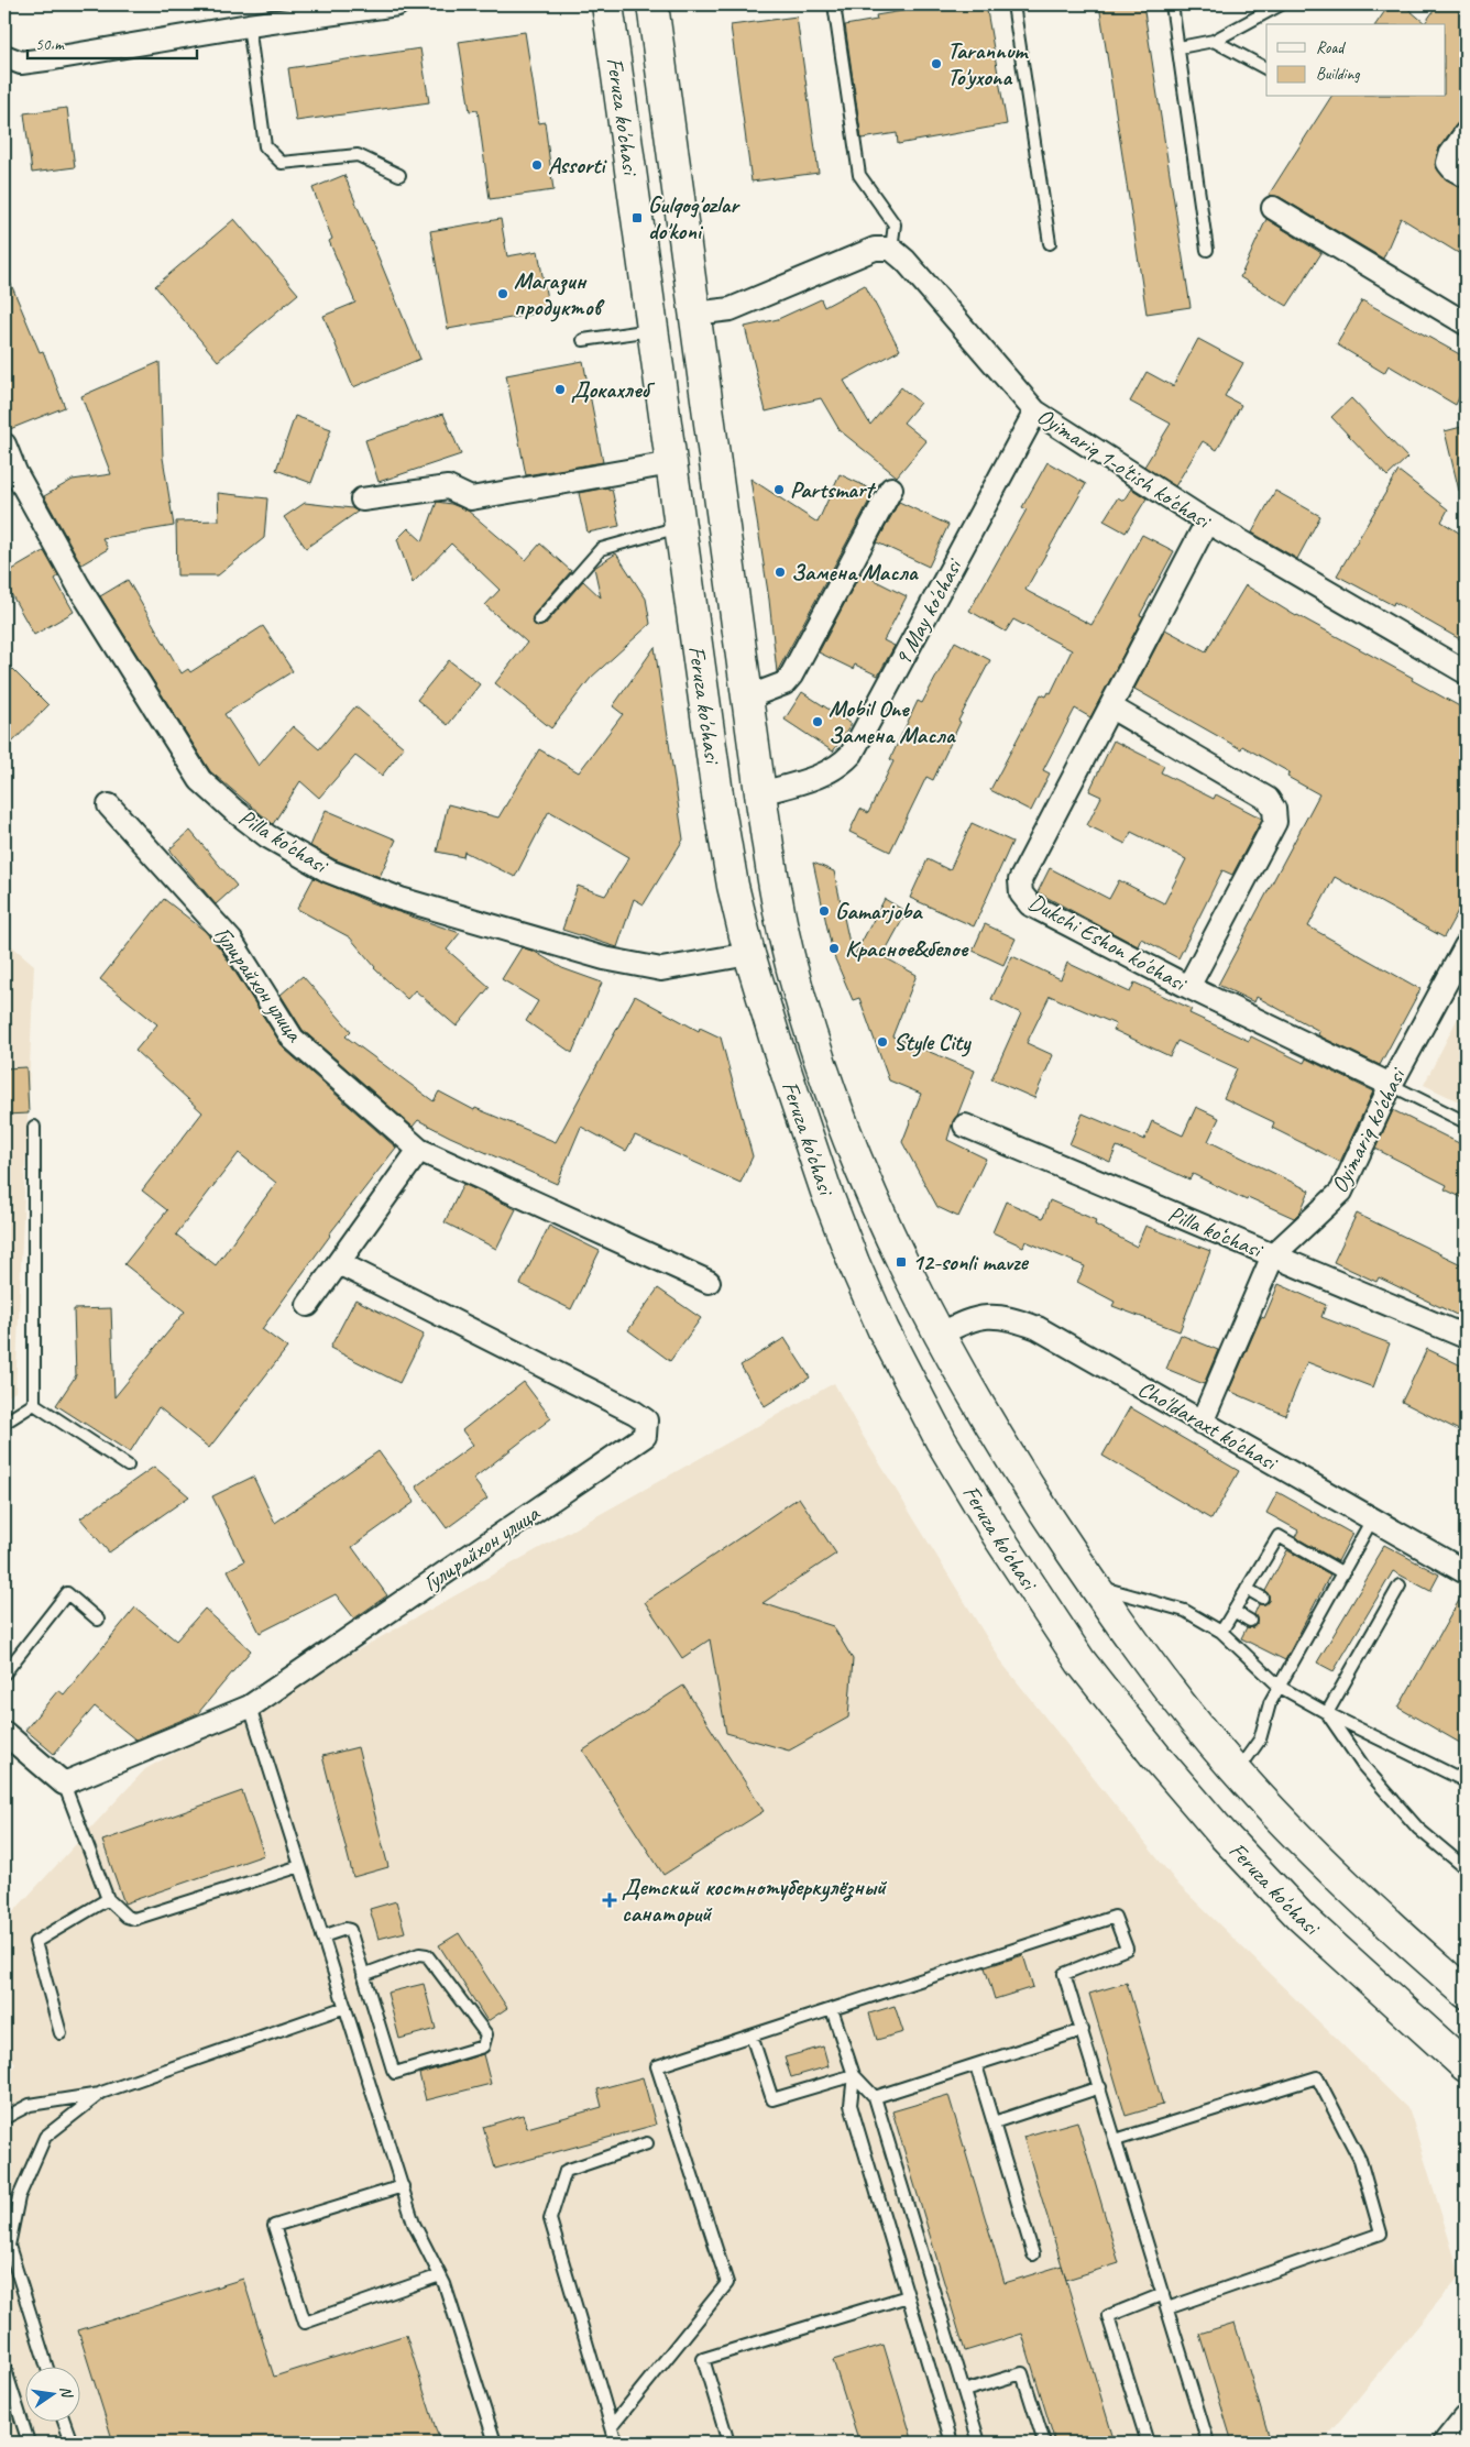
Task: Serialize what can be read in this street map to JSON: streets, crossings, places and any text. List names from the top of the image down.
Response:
{
  "streets": {
    "main road": ["Feruza ko'chasi"],
    "street": [
      "Oyimariq 1-o'tish ko'chasi",
      "9 May ko'chasi",
      "Pilla ko'chasi",
      "Dukchi Eshon ko'chasi",
      "Гулирайхон улица",
      "Oyimariq ko'chasi",
      "Pilla ko‘chasi",
      "Cho'ldaraxt ko'chasi"
    ]
  },
  "crossings": [
    ["Feruza ko'chasi", "9 May ko'chasi"],
    ["Feruza ko'chasi", "Pilla ko'chasi"],
    ["Feruza ko'chasi", "Cho'ldaraxt ko'chasi"],
    ["Oyimariq 1-o'tish ko'chasi", "9 May ko'chasi"],
    ["Oyimariq 1-o'tish ko'chasi", "Dukchi Eshon ko'chasi"],
    ["Dukchi Eshon ko'chasi", "Oyimariq ko'chasi"],
    ["Oyimariq ko'chasi", "Pilla ko‘chasi"],
    ["Oyimariq ko'chasi", "Cho'ldaraxt ko'chasi"]
  ],
  "places": {
    "other": [
      "Tarannum To'yxona",
      "Assorti",
      "Магазин продуктов",
      "Докахлеб",
      "Partsmart",
      "Замена Масла",
      "Mobil One Замена Масла",
      "Gamarjoba",
      "Красное&белое",
      "Style City"
    ],
    "transit": ["Gulqog'ozlar do'koni", "12-sonli mavze"],
    "health": ["Детский костнотуберкулёзный санаторий"]
  },
  "legend": ["Road", "Building"],
  "scale_bar": "50 m",
  "north": "right"
}
